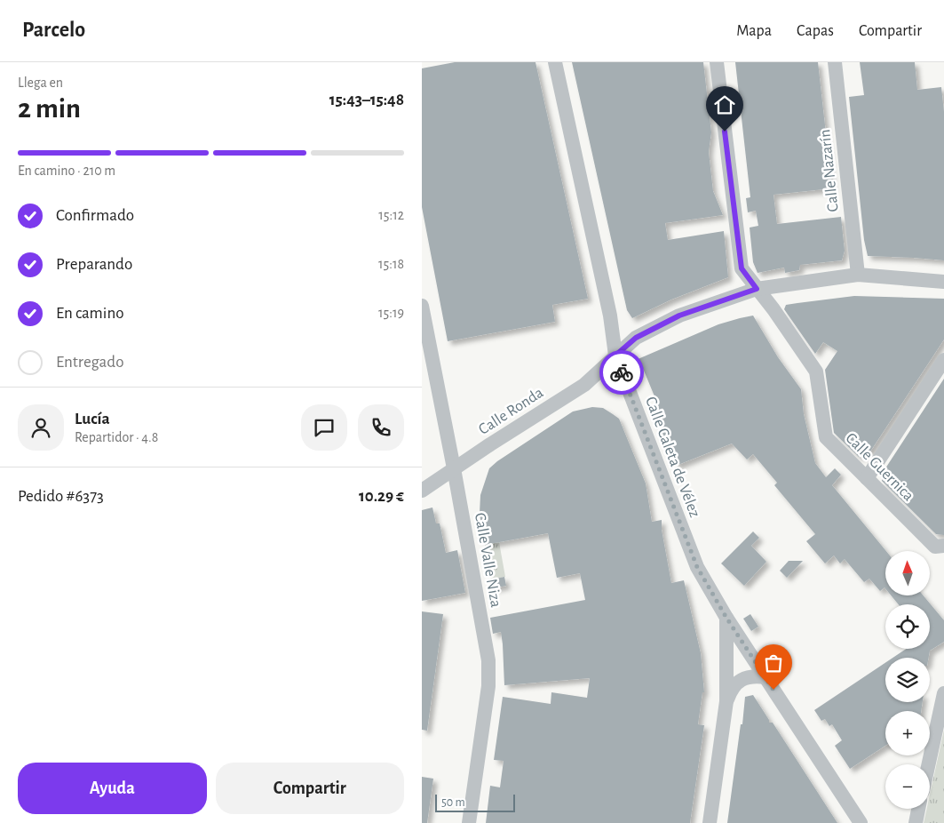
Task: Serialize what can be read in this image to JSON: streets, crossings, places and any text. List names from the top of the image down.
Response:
{
  "streets": {
    "street": [
      "Calle Nazarín",
      "Calle Ronda",
      "Calle Caleta de Vélez",
      "Calle Guernica",
      "Calle Valle Niza"
    ]
  },
  "crossings": [
    ["Calle Nazarín", "Calle Ronda"],
    ["Calle Ronda", "Calle Caleta de Vélez"],
    ["Calle Ronda", "Calle Guernica"],
    ["Calle Ronda", "Calle Valle Niza"]
  ],
  "scale_bar": "50 m",
  "north": "top",
  "page": {
    "header": "Parcelo",
    "nav": ["Mapa", "Capas", "Compartir"],
    "heading": ["2 min", "Llega en", "15:43–15:48"],
    "panel": [
      "Lucía",
      "Repartidor · 4.8",
      "Pedido #6373",
      "10.29 €"
    ],
    "bar": "En camino · 210 m",
    "list": [
      ["Confirmado", "15:12"],
      ["Preparando", "15:18"],
      ["En camino", "15:19"],
      "Entregado"
    ],
    "map_buttons": ["+", "−"],
    "buttons": ["Ayuda", "Compartir"],
    "scale": "50 m"
  }
}
